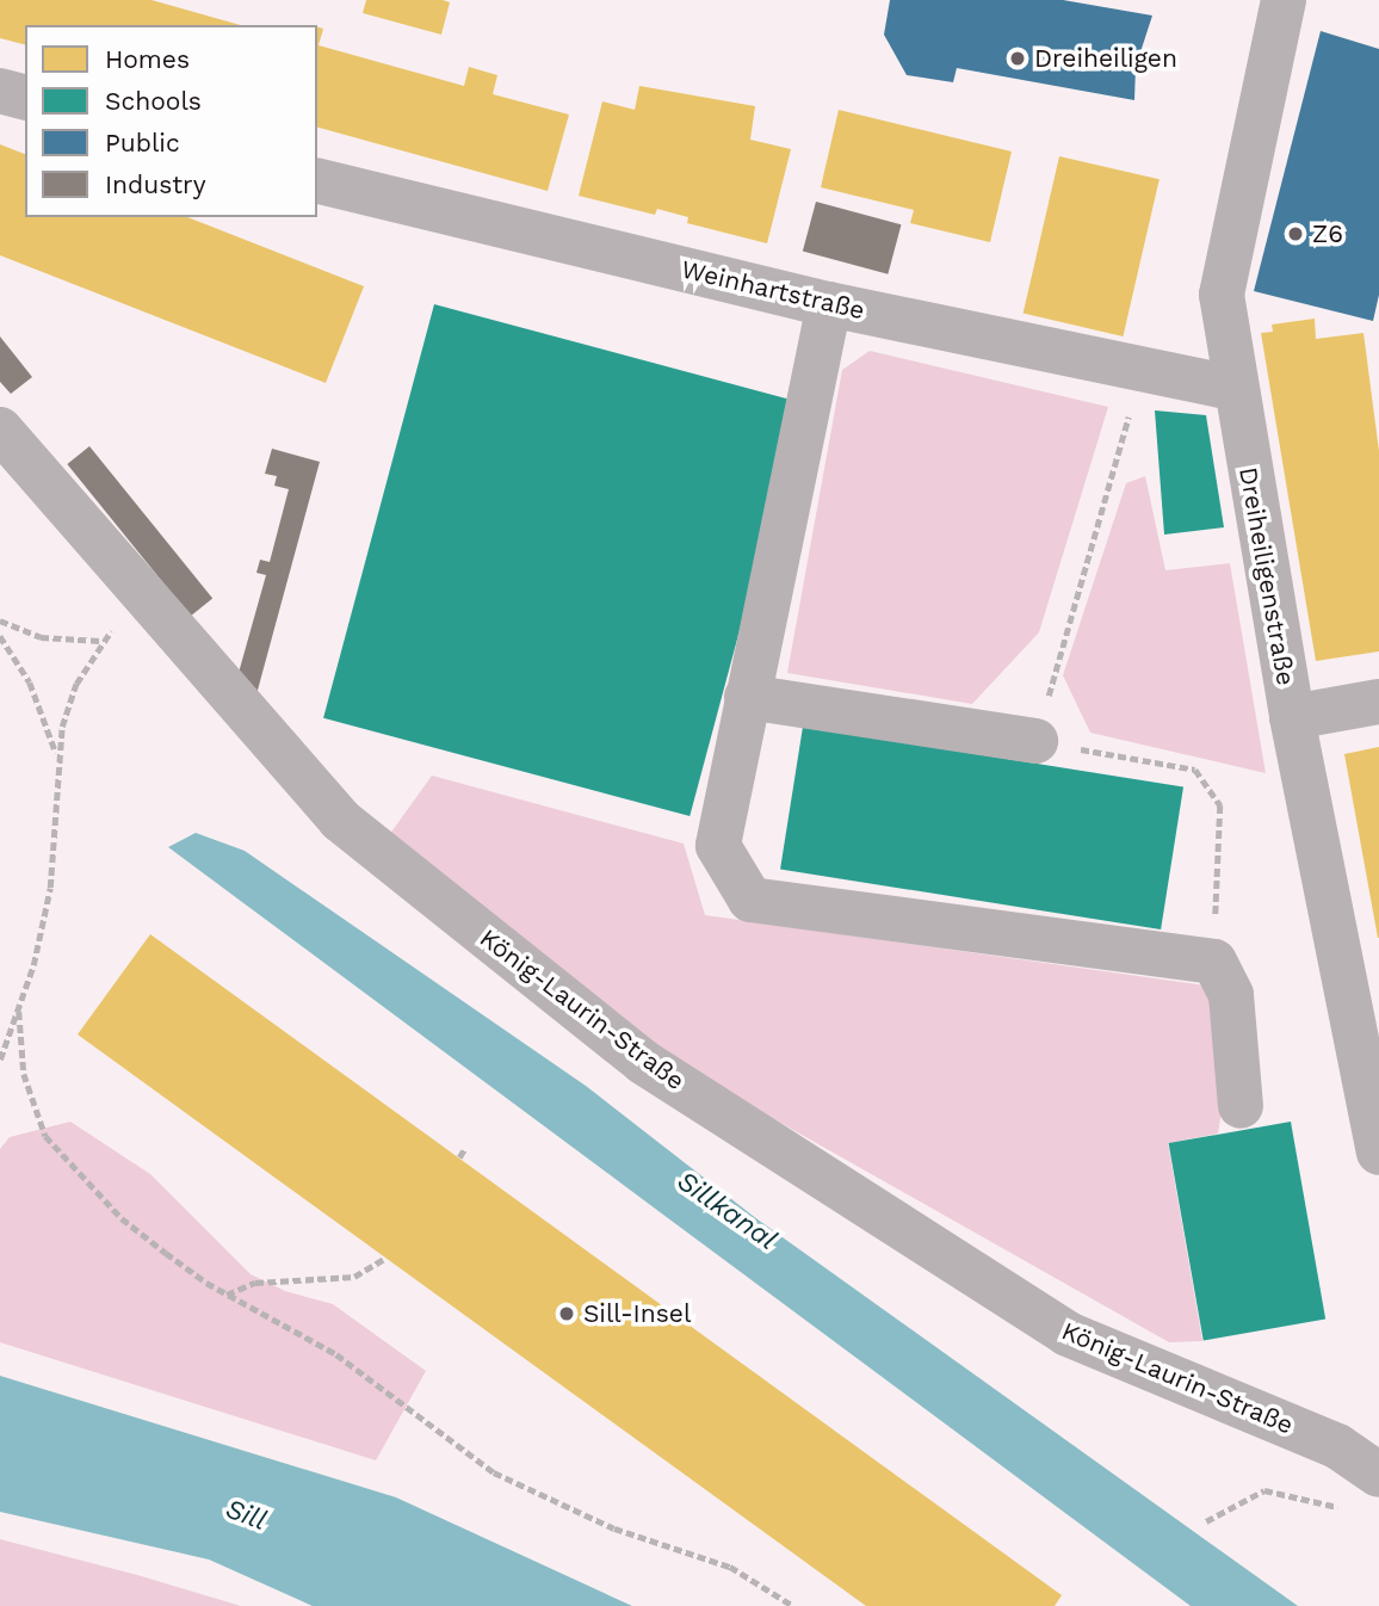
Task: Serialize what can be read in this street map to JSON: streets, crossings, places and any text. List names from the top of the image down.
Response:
{
  "streets": {
    "street": ["Weinhartstraße", "Dreiheiligenstraße", "König-Laurin-Straße"]
  },
  "crossings": [
    ["Weinhartstraße", "Dreiheiligenstraße"]
  ],
  "water": ["Sillkanal", "Sill"],
  "places": ["Dreiheiligen", "Z6", "Sill-Insel"],
  "legend": [
    "Homes",
    "Schools",
    "Public",
    "Industry"
  ]
}
